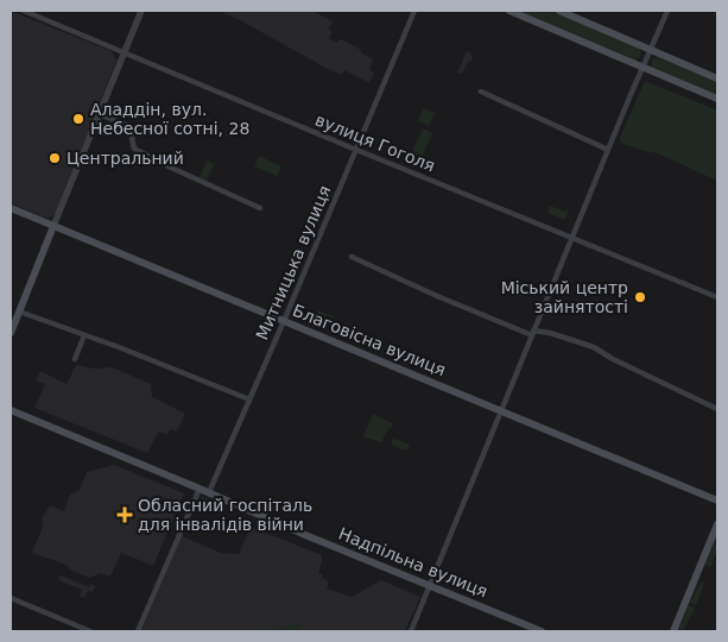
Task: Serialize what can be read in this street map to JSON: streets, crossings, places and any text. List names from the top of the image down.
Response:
{
  "streets": {
    "main road": ["Благовісна вулиця", "Надпільна вулиця"],
    "street": ["вулиця Гоголя", "Митницька вулиця"]
  },
  "crossings": [
    ["вулиця Гоголя", "Митницька вулиця"],
    ["Митницька вулиця", "Благовісна вулиця"],
    ["Митницька вулиця", "Надпільна вулиця"]
  ],
  "places": {
    "other": ["Аладдін, вул. Небесної сотні, 28", "Центральний", "Міський центр зайнятості"],
    "health": ["Обласний госпіталь для інвалідів війни"]
  }
}
